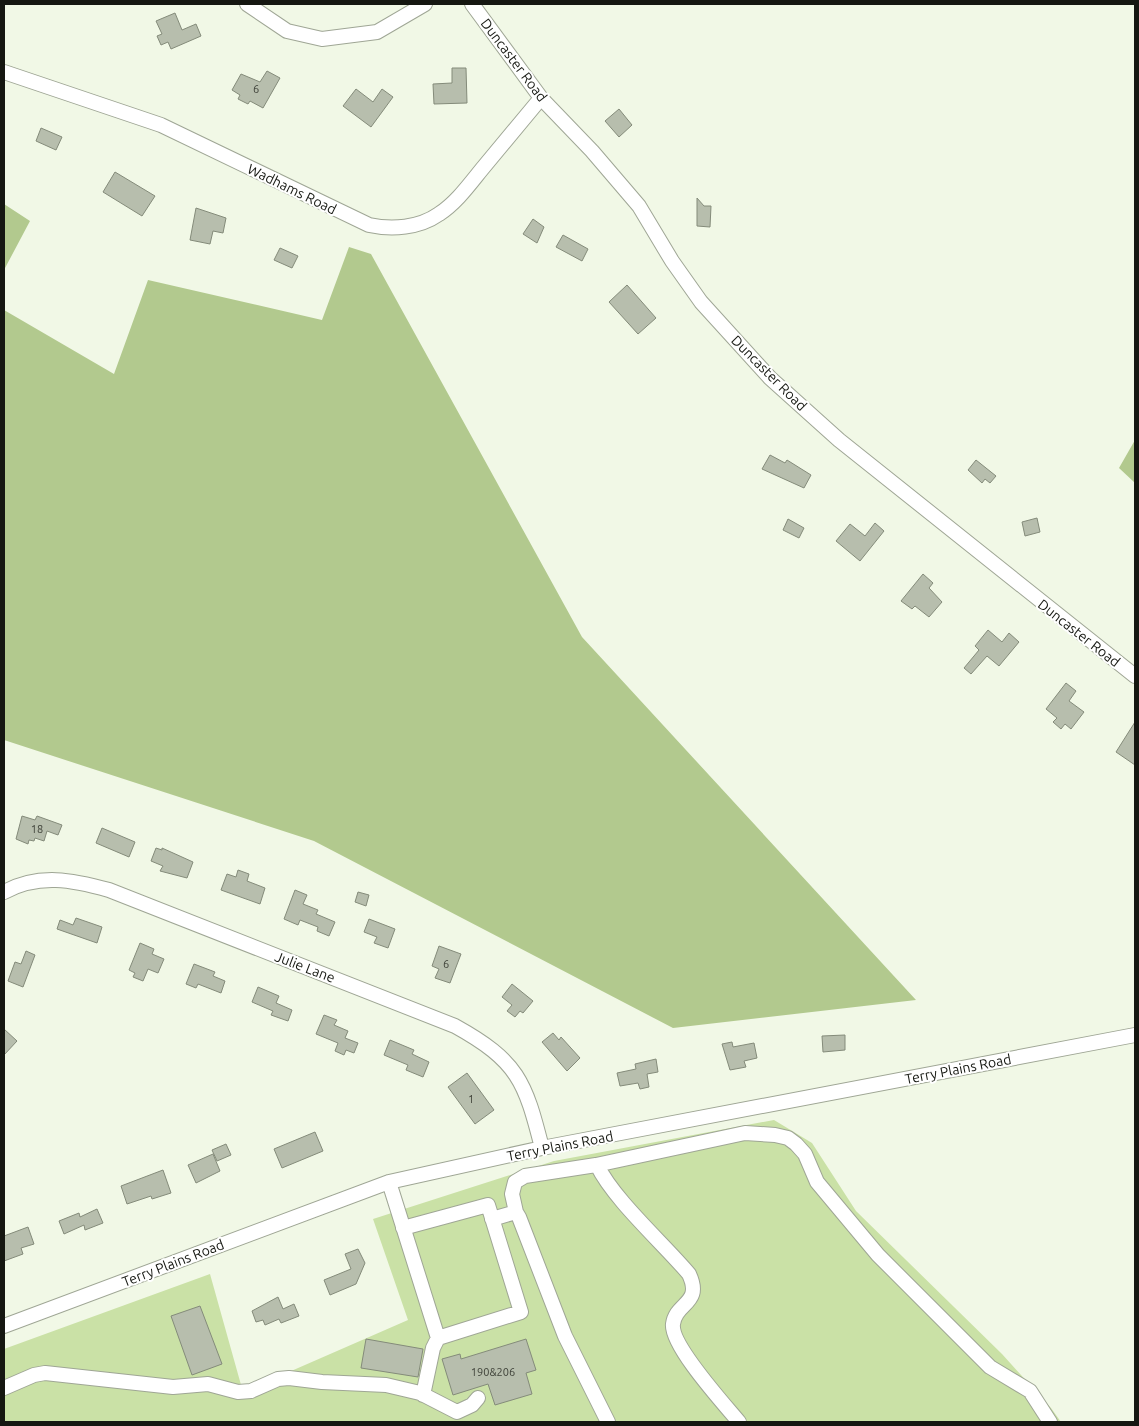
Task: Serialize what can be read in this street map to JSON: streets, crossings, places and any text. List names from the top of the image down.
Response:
{
  "streets": {
    "street": [
      "Duncaster Road",
      "Wadhams Road",
      "Julie Lane",
      "Terry Plains Road"
    ]
  },
  "crossings": [
    ["Duncaster Road", "Wadhams Road"],
    ["Julie Lane", "Terry Plains Road"]
  ],
  "house_numbers": [
    "6",
    "18",
    "6",
    "1",
    "190&206"
  ]
}
